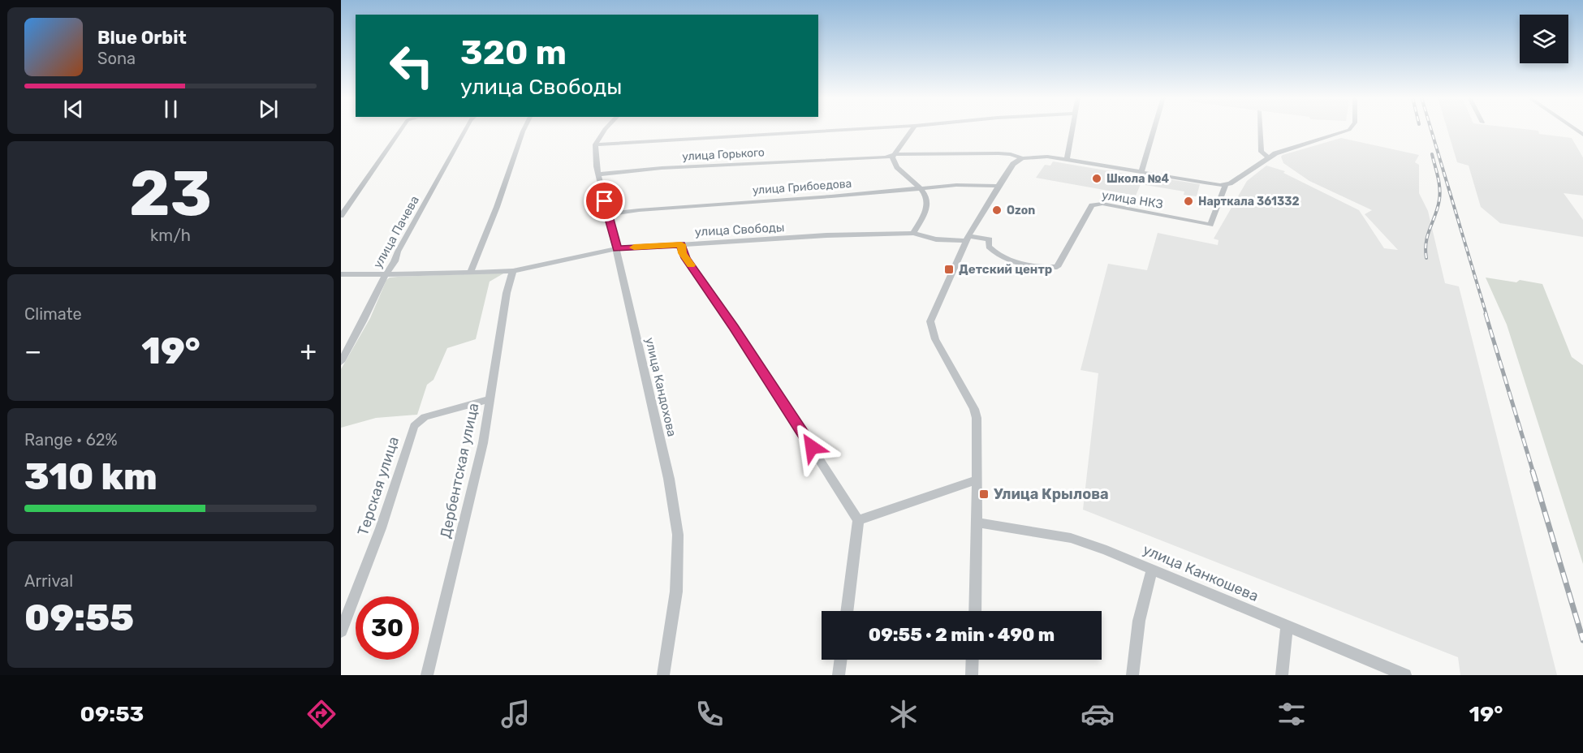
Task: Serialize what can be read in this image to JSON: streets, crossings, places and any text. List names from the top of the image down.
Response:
{
  "streets": {
    "street": [
      "улица Горького",
      "улица Грибоедова",
      "улица НКЗ",
      "улица Свободы",
      "улица Пачева",
      "улица Кандохова",
      "Дербентская улица",
      "Терская улица",
      "улица Канкошева"
    ]
  },
  "crossings": [
    ["улица Горького", "улица НКЗ"],
    ["улица Горького", "улица Кандохова"],
    ["улица Грибоедова", "улица Кандохова"],
    ["улица НКЗ", "улица Свободы"],
    ["улица Свободы", "улица Пачева"],
    ["улица Свободы", "улица Кандохова"],
    ["улица Свободы", "Дербентская улица"],
    ["Дербентская улица", "Терская улица"]
  ],
  "places": {
    "other": ["Школа №4", "Нарткала 361332", "Ozon"],
    "transit": ["Детский центр", "Улица Крылова"]
  },
  "page": {
    "turn": ["320 m", "улица Свободы"],
    "song": ["Blue Orbit", "Sona"],
    "tile": [
      ["23", "km/h"],
      "Climate",
      ["Range · 62%", "310 km"],
      ["Arrival", "09:55"]
    ],
    "heat": ["−", "19°", "+"],
    "limit": "30",
    "trip": "09:55 · 2 min · 490 m",
    "tabs": ["09:53", "19°"]
  }
}
